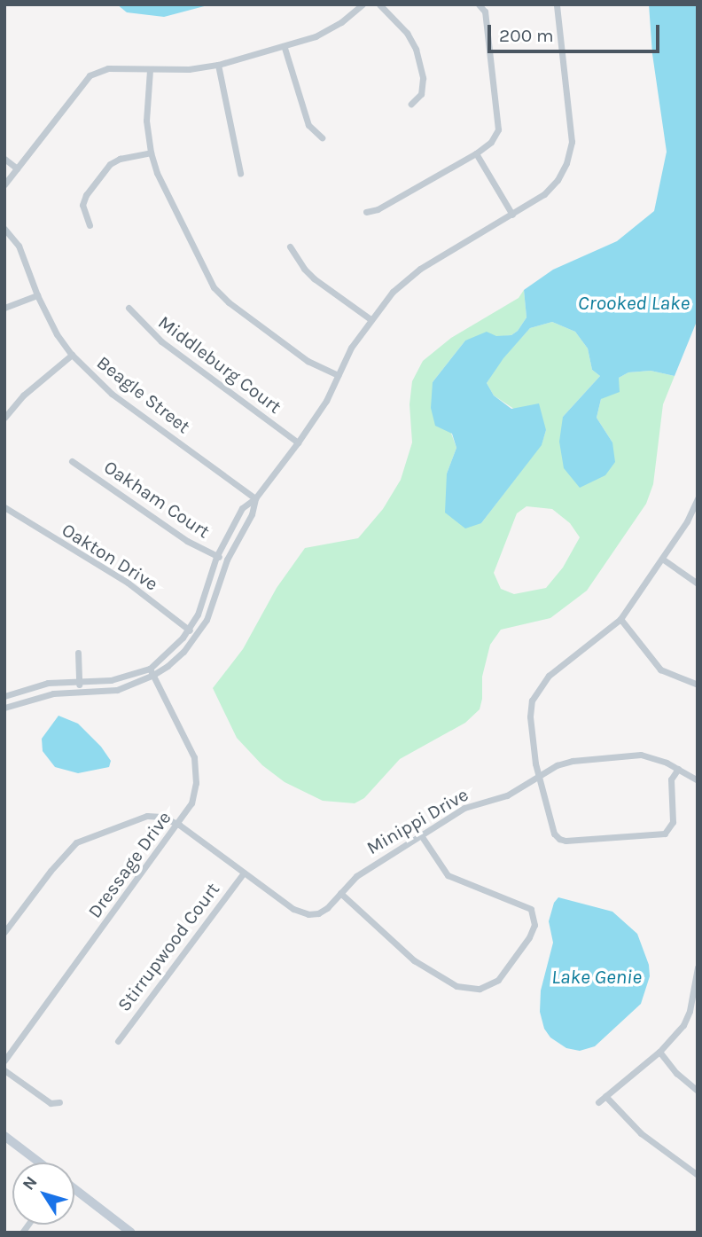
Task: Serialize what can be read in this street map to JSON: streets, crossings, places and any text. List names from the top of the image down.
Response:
{
  "streets": {
    "street": [
      "Middleburg Court",
      "Beagle Street",
      "Oakham Court",
      "Oakton Drive",
      "Minippi Drive",
      "Dressage Drive",
      "Stirrupwood Court"
    ]
  },
  "crossings": [
    ["Minippi Drive", "Dressage Drive"],
    ["Minippi Drive", "Stirrupwood Court"]
  ],
  "water": ["Crooked Lake", "Lake Genie"],
  "scale_bar": "200 m",
  "north": "top left"
}
